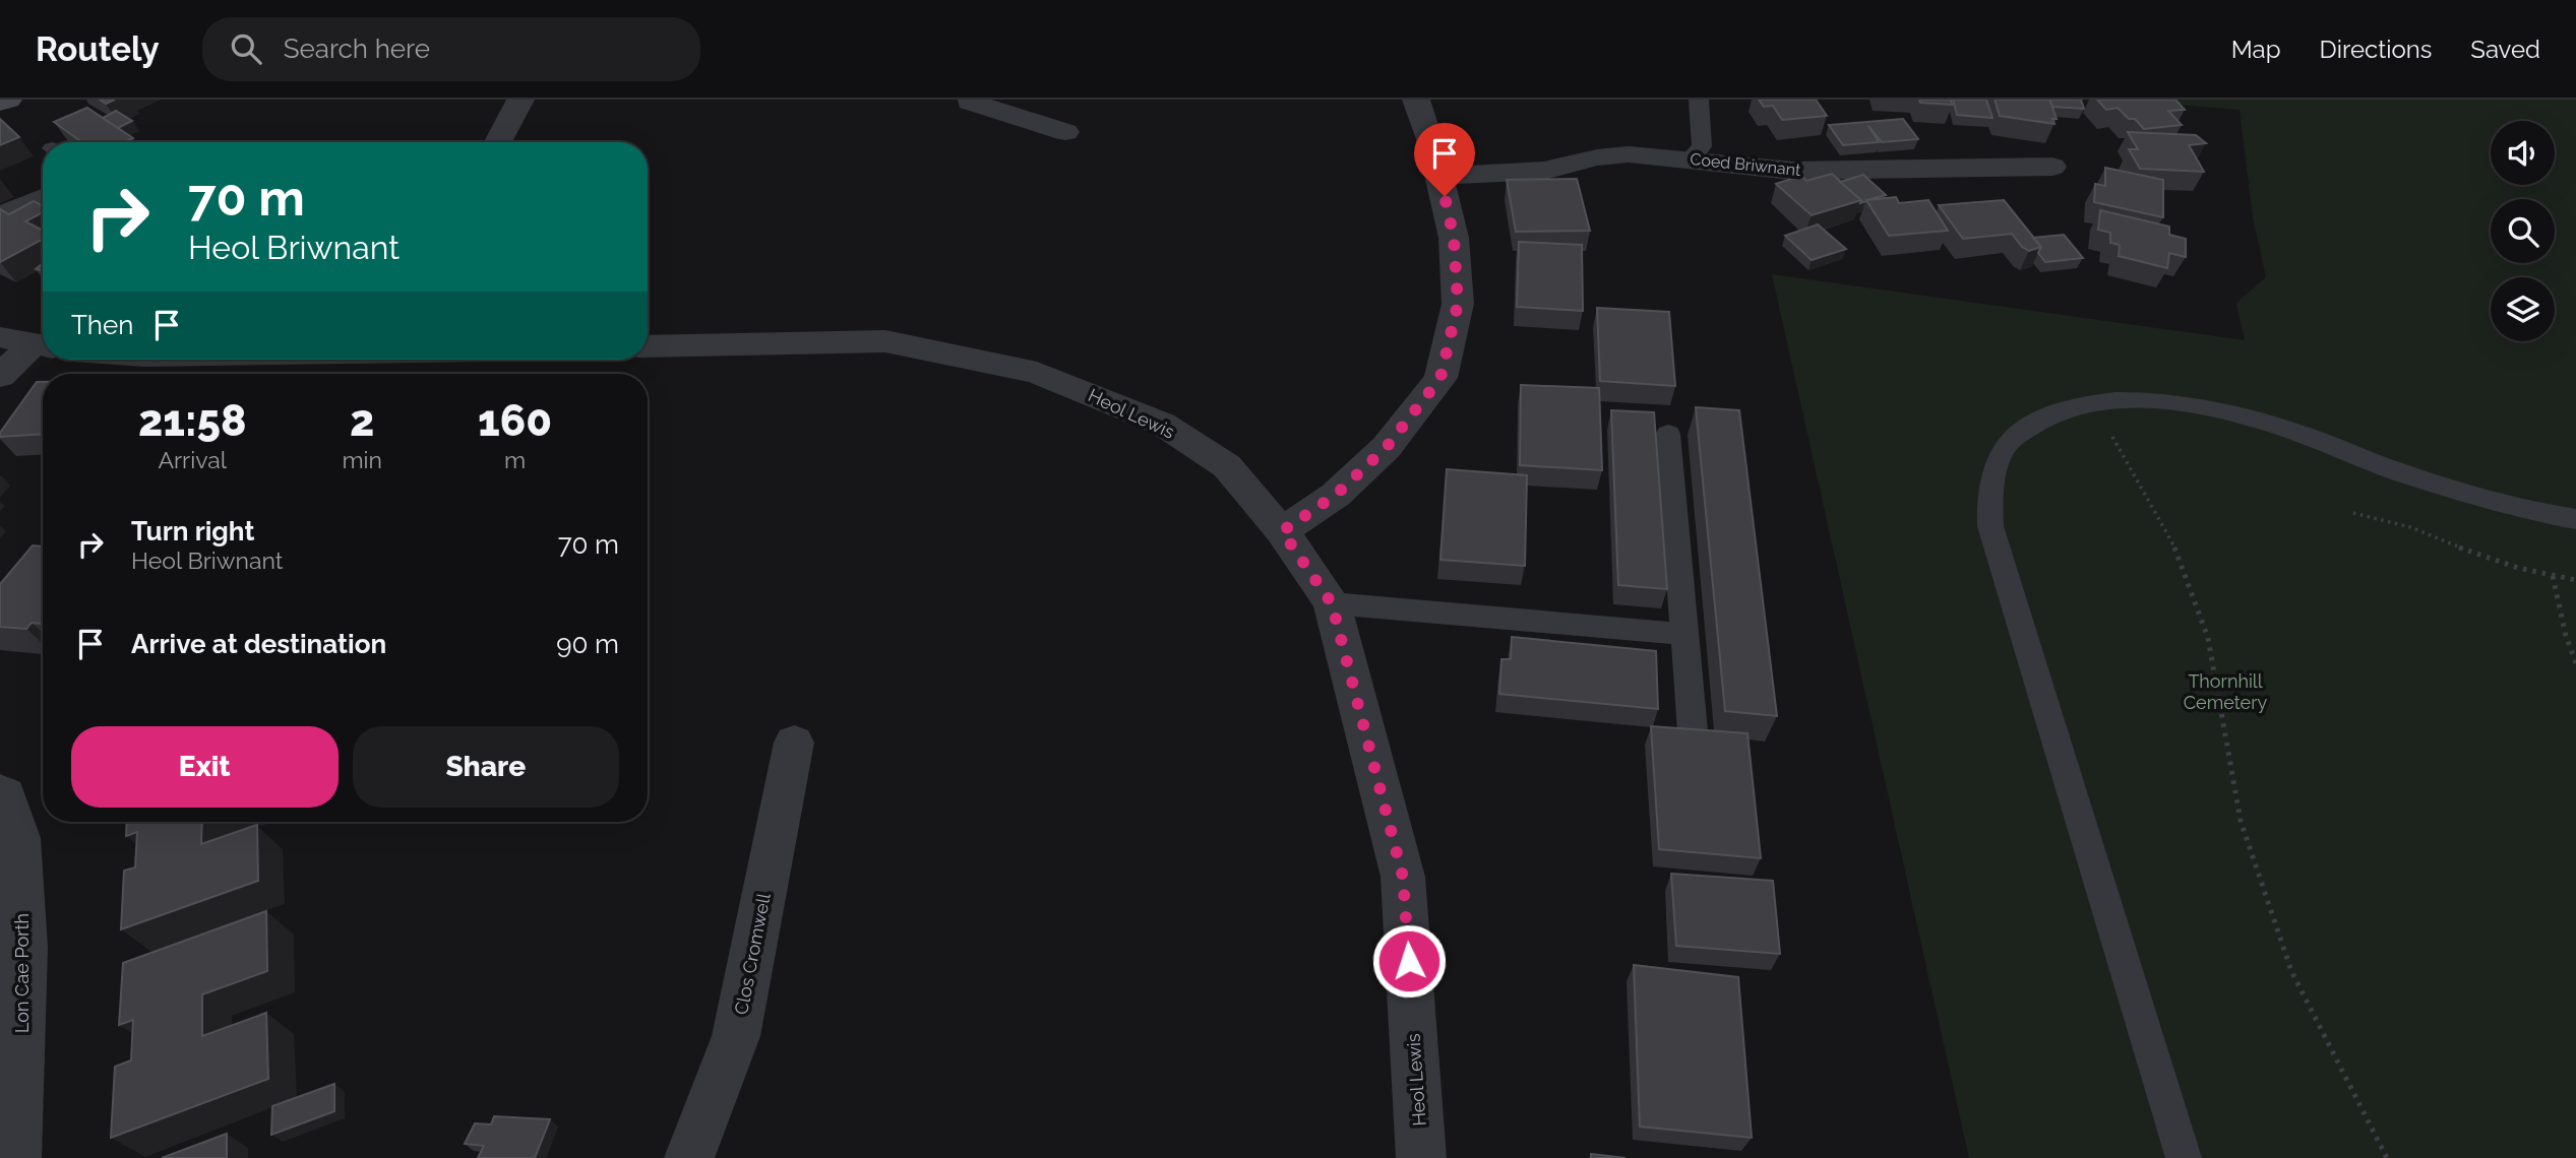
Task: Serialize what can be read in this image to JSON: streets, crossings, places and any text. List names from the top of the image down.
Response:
{
  "streets": {
    "street": [
      "Coed Briwnant",
      "Heol Lewis",
      "Clos Cromwell",
      "Lon Cae Porth"
    ]
  },
  "parks": ["Thornhill Cemetery"],
  "page": {
    "header": "Routely",
    "search": "Search here",
    "nav": ["Map", "Directions", "Saved"],
    "turn": ["70 m", "Heol Briwnant"],
    "then": "Then",
    "eta": [
      "21:58",
      "Arrival",
      "2",
      "min",
      "160",
      "m"
    ],
    "list": [
      {
        "name": "Turn right",
        "note": "Heol Briwnant",
        "value": "70 m"
      },
      {
        "name": "Arrive at destination",
        "value": "90 m"
      }
    ],
    "buttons": ["Exit", "Share"]
  }
}
